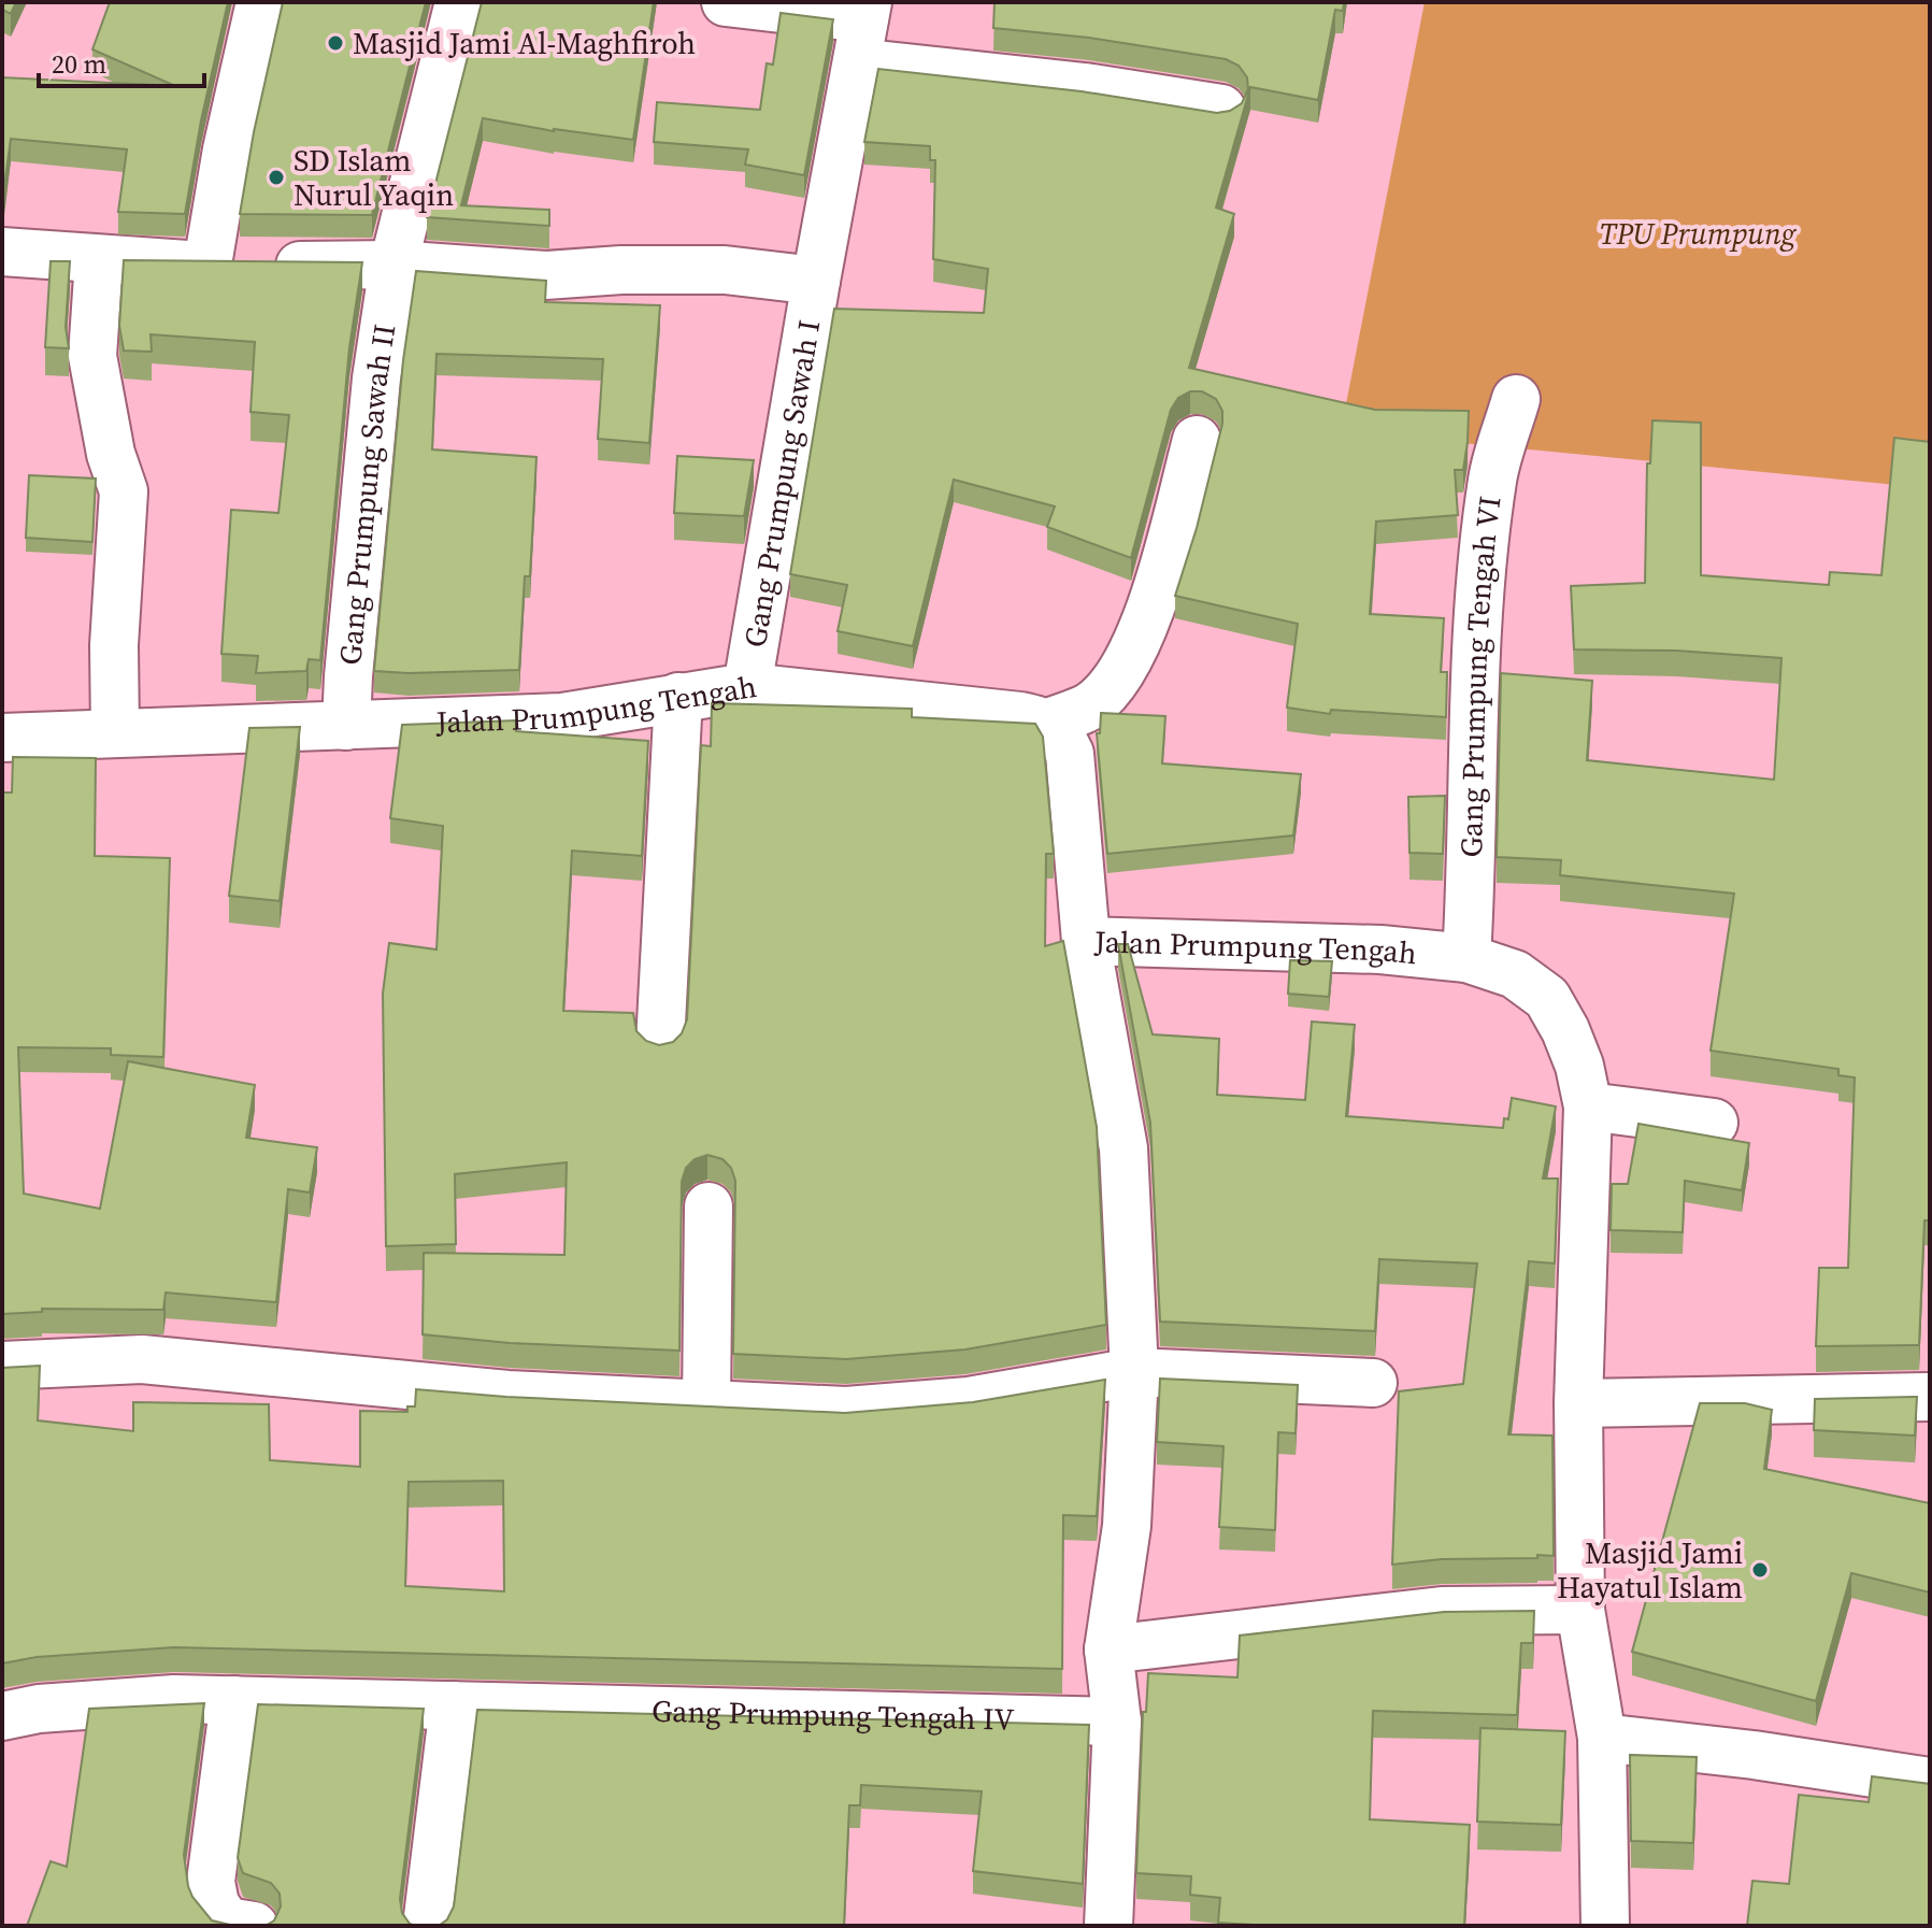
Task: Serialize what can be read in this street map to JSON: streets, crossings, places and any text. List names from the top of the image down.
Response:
{
  "streets": {
    "street": [
      "Gang Prumpung Sawah I",
      "Gang Prumpung Sawah II",
      "Gang Prumpung Tengah VI",
      "Jalan Prumpung Tengah",
      "Gang Prumpung Tengah IV"
    ]
  },
  "crossings": [
    ["Gang Prumpung Sawah I", "Jalan Prumpung Tengah"],
    ["Gang Prumpung Sawah II", "Jalan Prumpung Tengah"],
    ["Gang Prumpung Tengah VI", "Jalan Prumpung Tengah"]
  ],
  "parks": ["TPU Prumpung"],
  "places": ["Masjid Jami Al-Maghfiroh", "SD Islam Nurul Yaqin", "Masjid Jami Hayatul Islam"],
  "scale_bar": "20 m"
}
